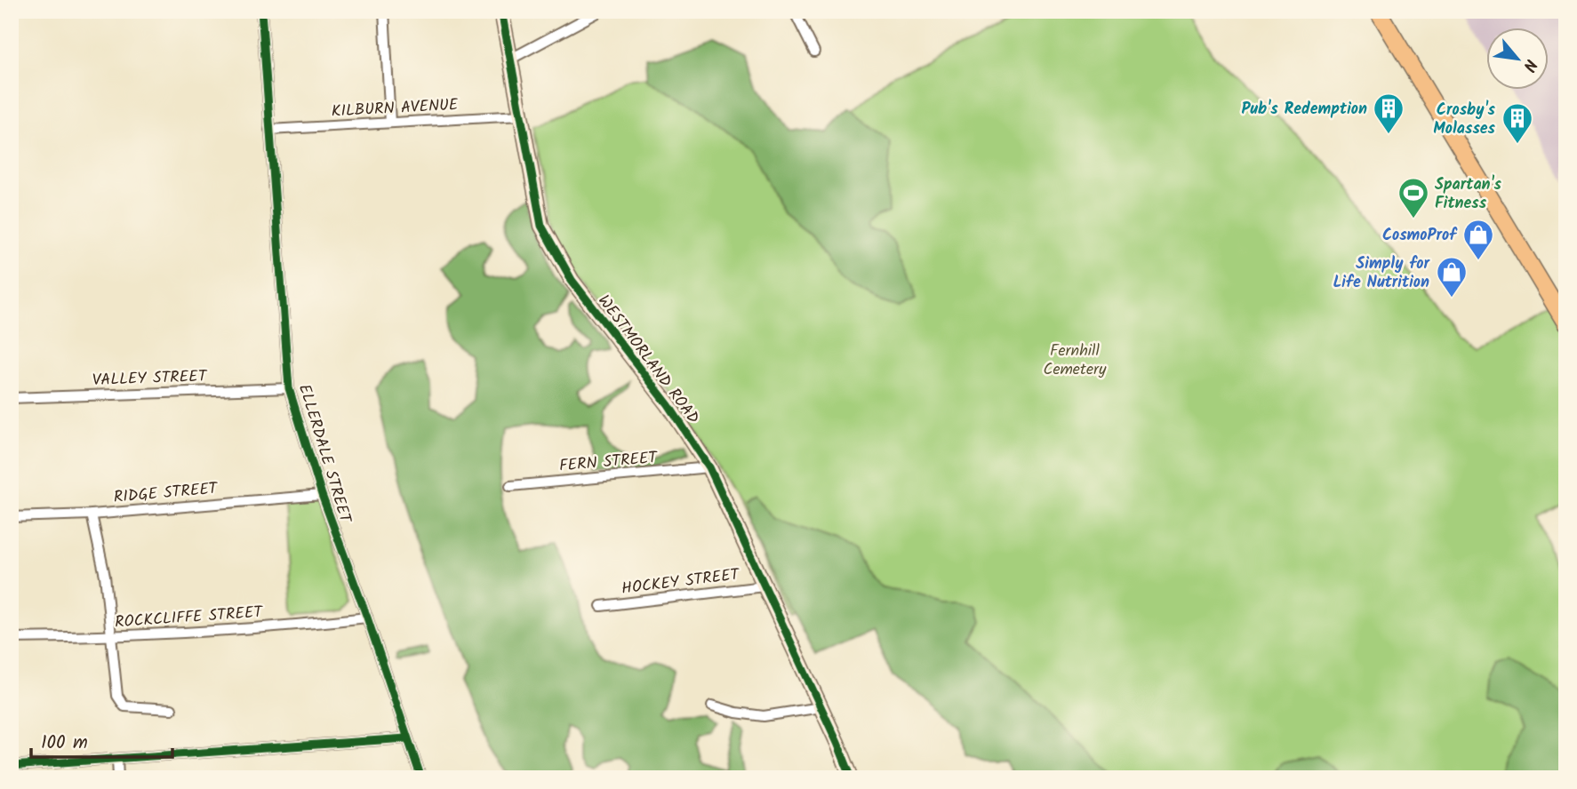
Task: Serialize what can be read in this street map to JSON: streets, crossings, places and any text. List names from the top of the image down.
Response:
{
  "streets": {
    "street": [
      "KILBURN AVENUE",
      "WESTMORLAND ROAD",
      "VALLEY STREET",
      "ELLERDALE STREET",
      "FERN STREET",
      "RIDGE STREET",
      "HOCKEY STREET",
      "ROCKCLIFFE STREET"
    ]
  },
  "crossings": [
    ["KILBURN AVENUE", "WESTMORLAND ROAD"],
    ["KILBURN AVENUE", "ELLERDALE STREET"],
    ["WESTMORLAND ROAD", "FERN STREET"],
    ["WESTMORLAND ROAD", "HOCKEY STREET"],
    ["VALLEY STREET", "ELLERDALE STREET"],
    ["ELLERDALE STREET", "RIDGE STREET"],
    ["ELLERDALE STREET", "ROCKCLIFFE STREET"]
  ],
  "parks": ["Fernhill Cemetery"],
  "places": {
    "building": ["Pub's Redemption", "Crosby's Molasses"],
    "sports": ["Spartan's Fitness"],
    "shop": ["CosmoProf", "Simply for Life Nutrition"]
  },
  "scale_bar": "100 m",
  "north": "bottom right"
}
